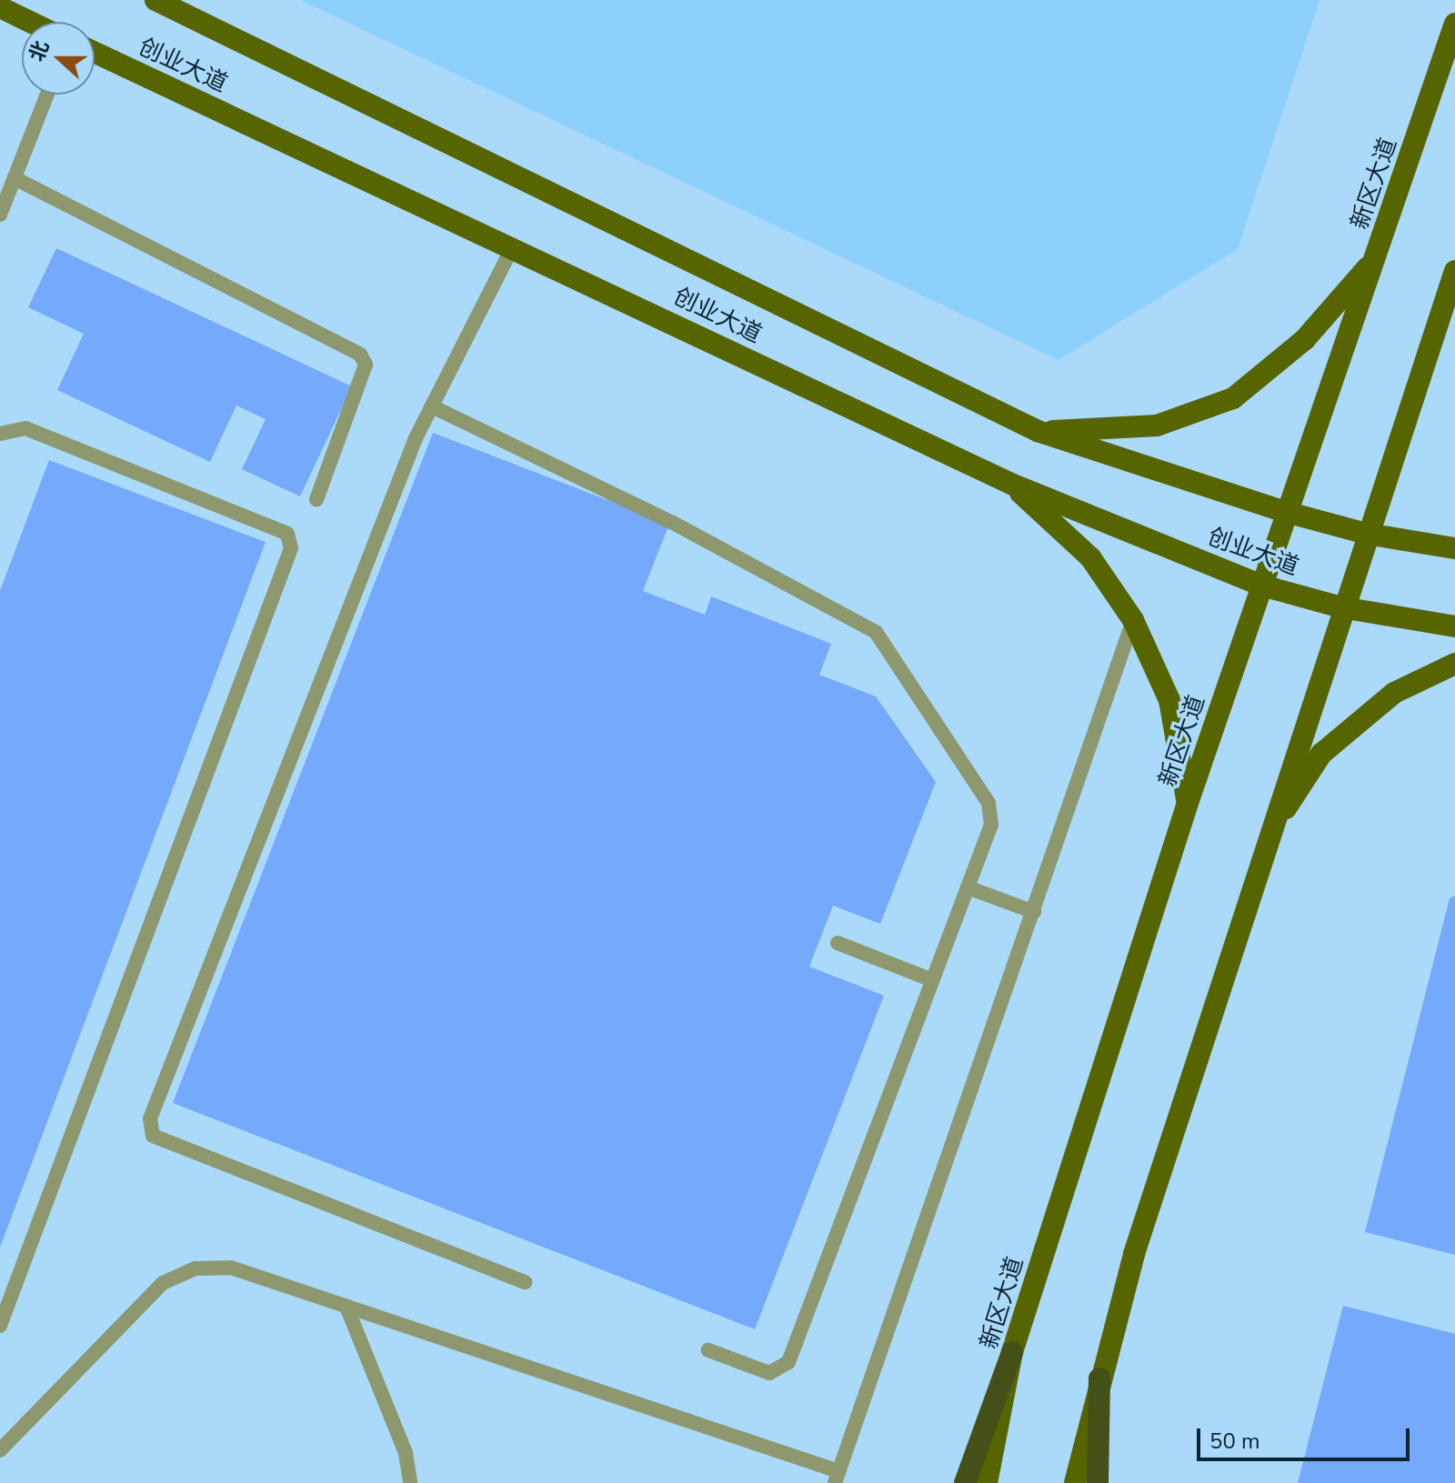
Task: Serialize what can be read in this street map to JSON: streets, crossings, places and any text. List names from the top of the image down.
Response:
{
  "streets": {
    "main road": ["创业大道", "新区大道"]
  },
  "crossings": [
    ["创业大道", "新区大道"]
  ],
  "scale_bar": "50 m",
  "north": "left"
}
